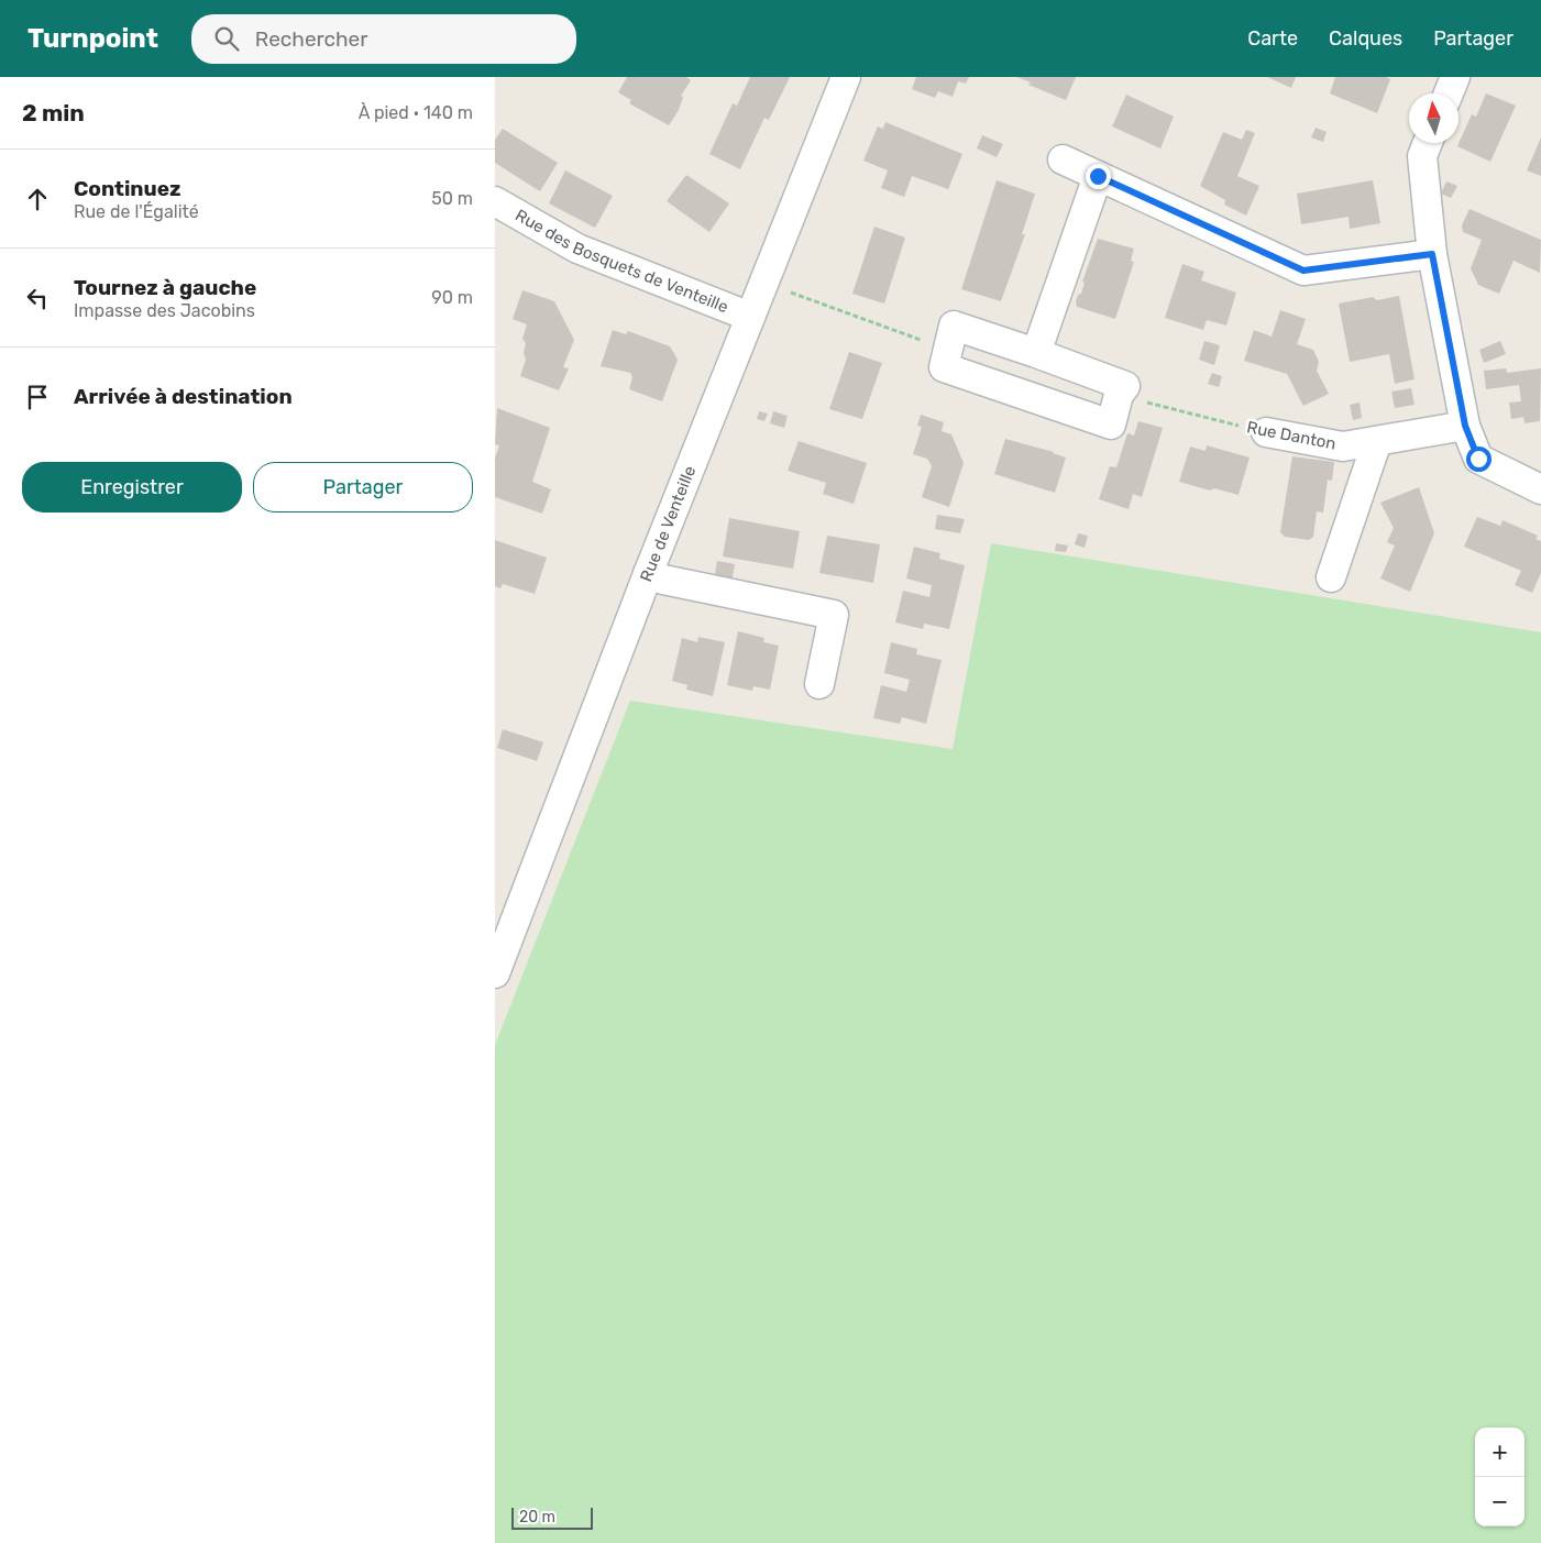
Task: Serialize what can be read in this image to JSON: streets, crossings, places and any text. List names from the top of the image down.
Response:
{
  "streets": {
    "street": ["Rue des Bosquets de Venteille", "Rue Danton", "Rue de Venteille"]
  },
  "crossings": [
    ["Rue des Bosquets de Venteille", "Rue de Venteille"]
  ],
  "scale_bar": "20 m",
  "north": "top",
  "page": {
    "header": "Turnpoint",
    "search": "Rechercher",
    "nav": ["Carte", "Calques", "Partager"],
    "heading": ["2 min", "À pied · 140 m"],
    "list": [
      ["Continuez", "Rue de l'Égalité", "50 m"],
      ["Tournez à gauche", "Impasse des Jacobins", "90 m"],
      "Arrivée à destination"
    ],
    "buttons": ["Enregistrer", "Partager"],
    "map_buttons": ["+", "−"],
    "scale": "20 m"
  }
}
